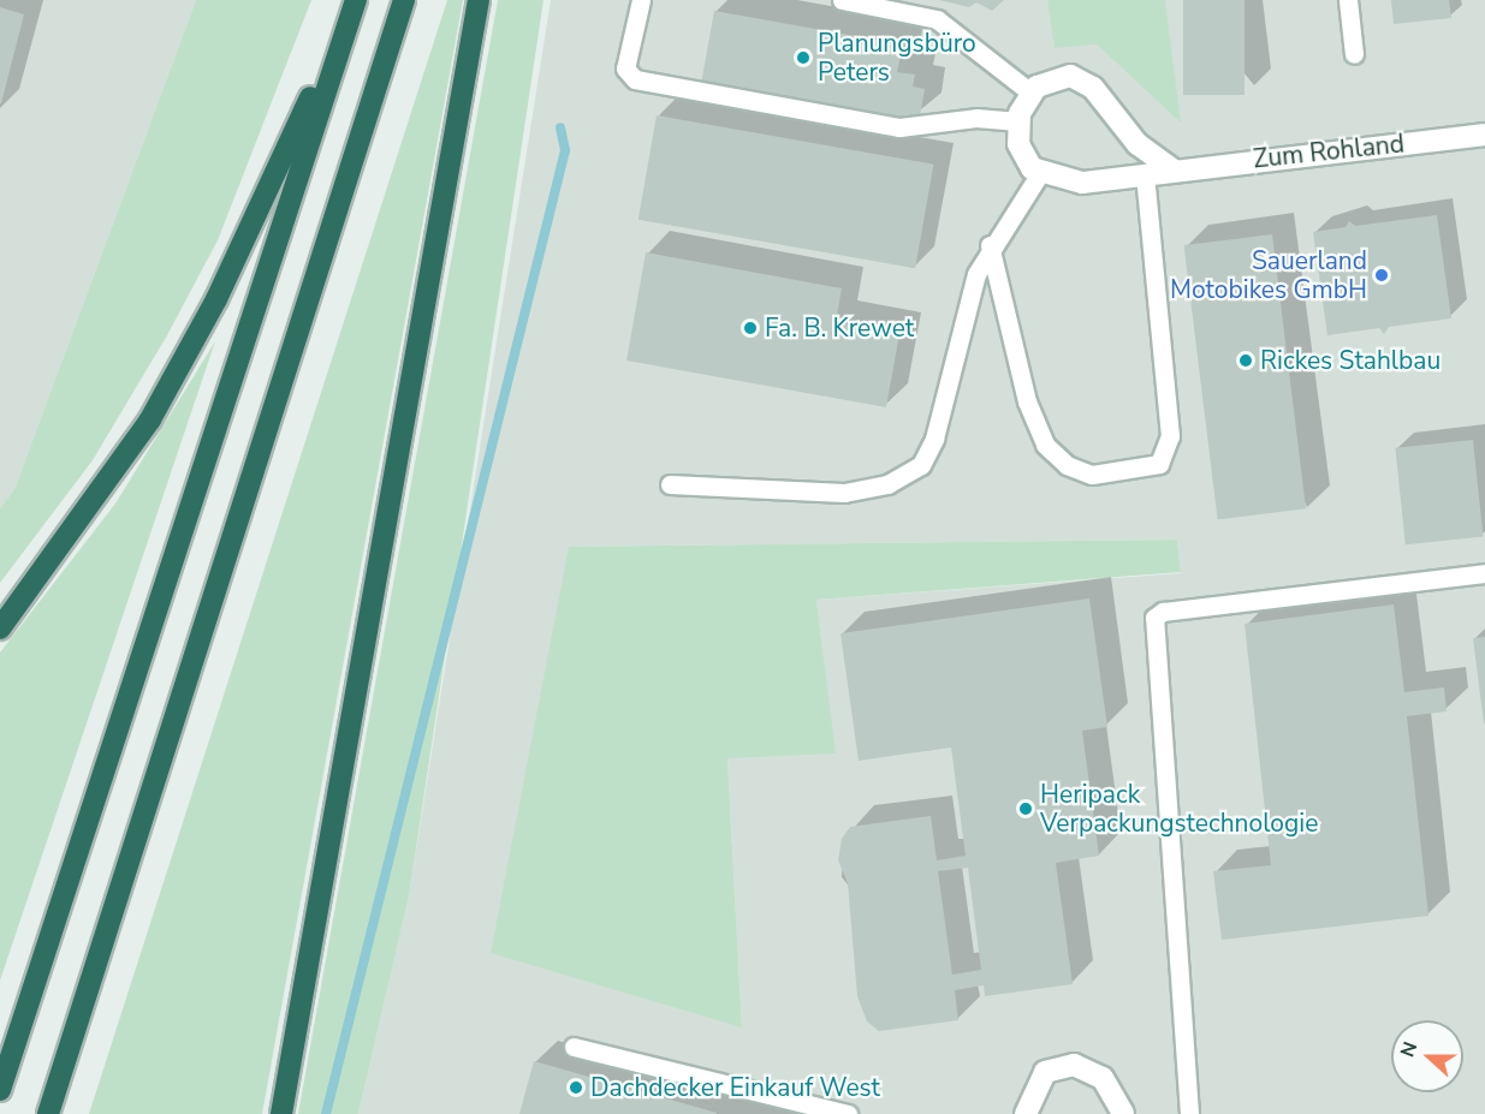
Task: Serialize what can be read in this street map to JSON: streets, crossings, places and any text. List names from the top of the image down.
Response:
{
  "streets": {
    "street": ["Zum Rohland"]
  },
  "places": [
    "Planungsbüro Peters",
    "Sauerland Motobikes GmbH",
    "Fa. B. Krewet",
    "Rickes Stahlbau",
    "Heripack Verpackungstechnologie",
    "Dachdecker Einkauf West"
  ],
  "north": "left"
}
